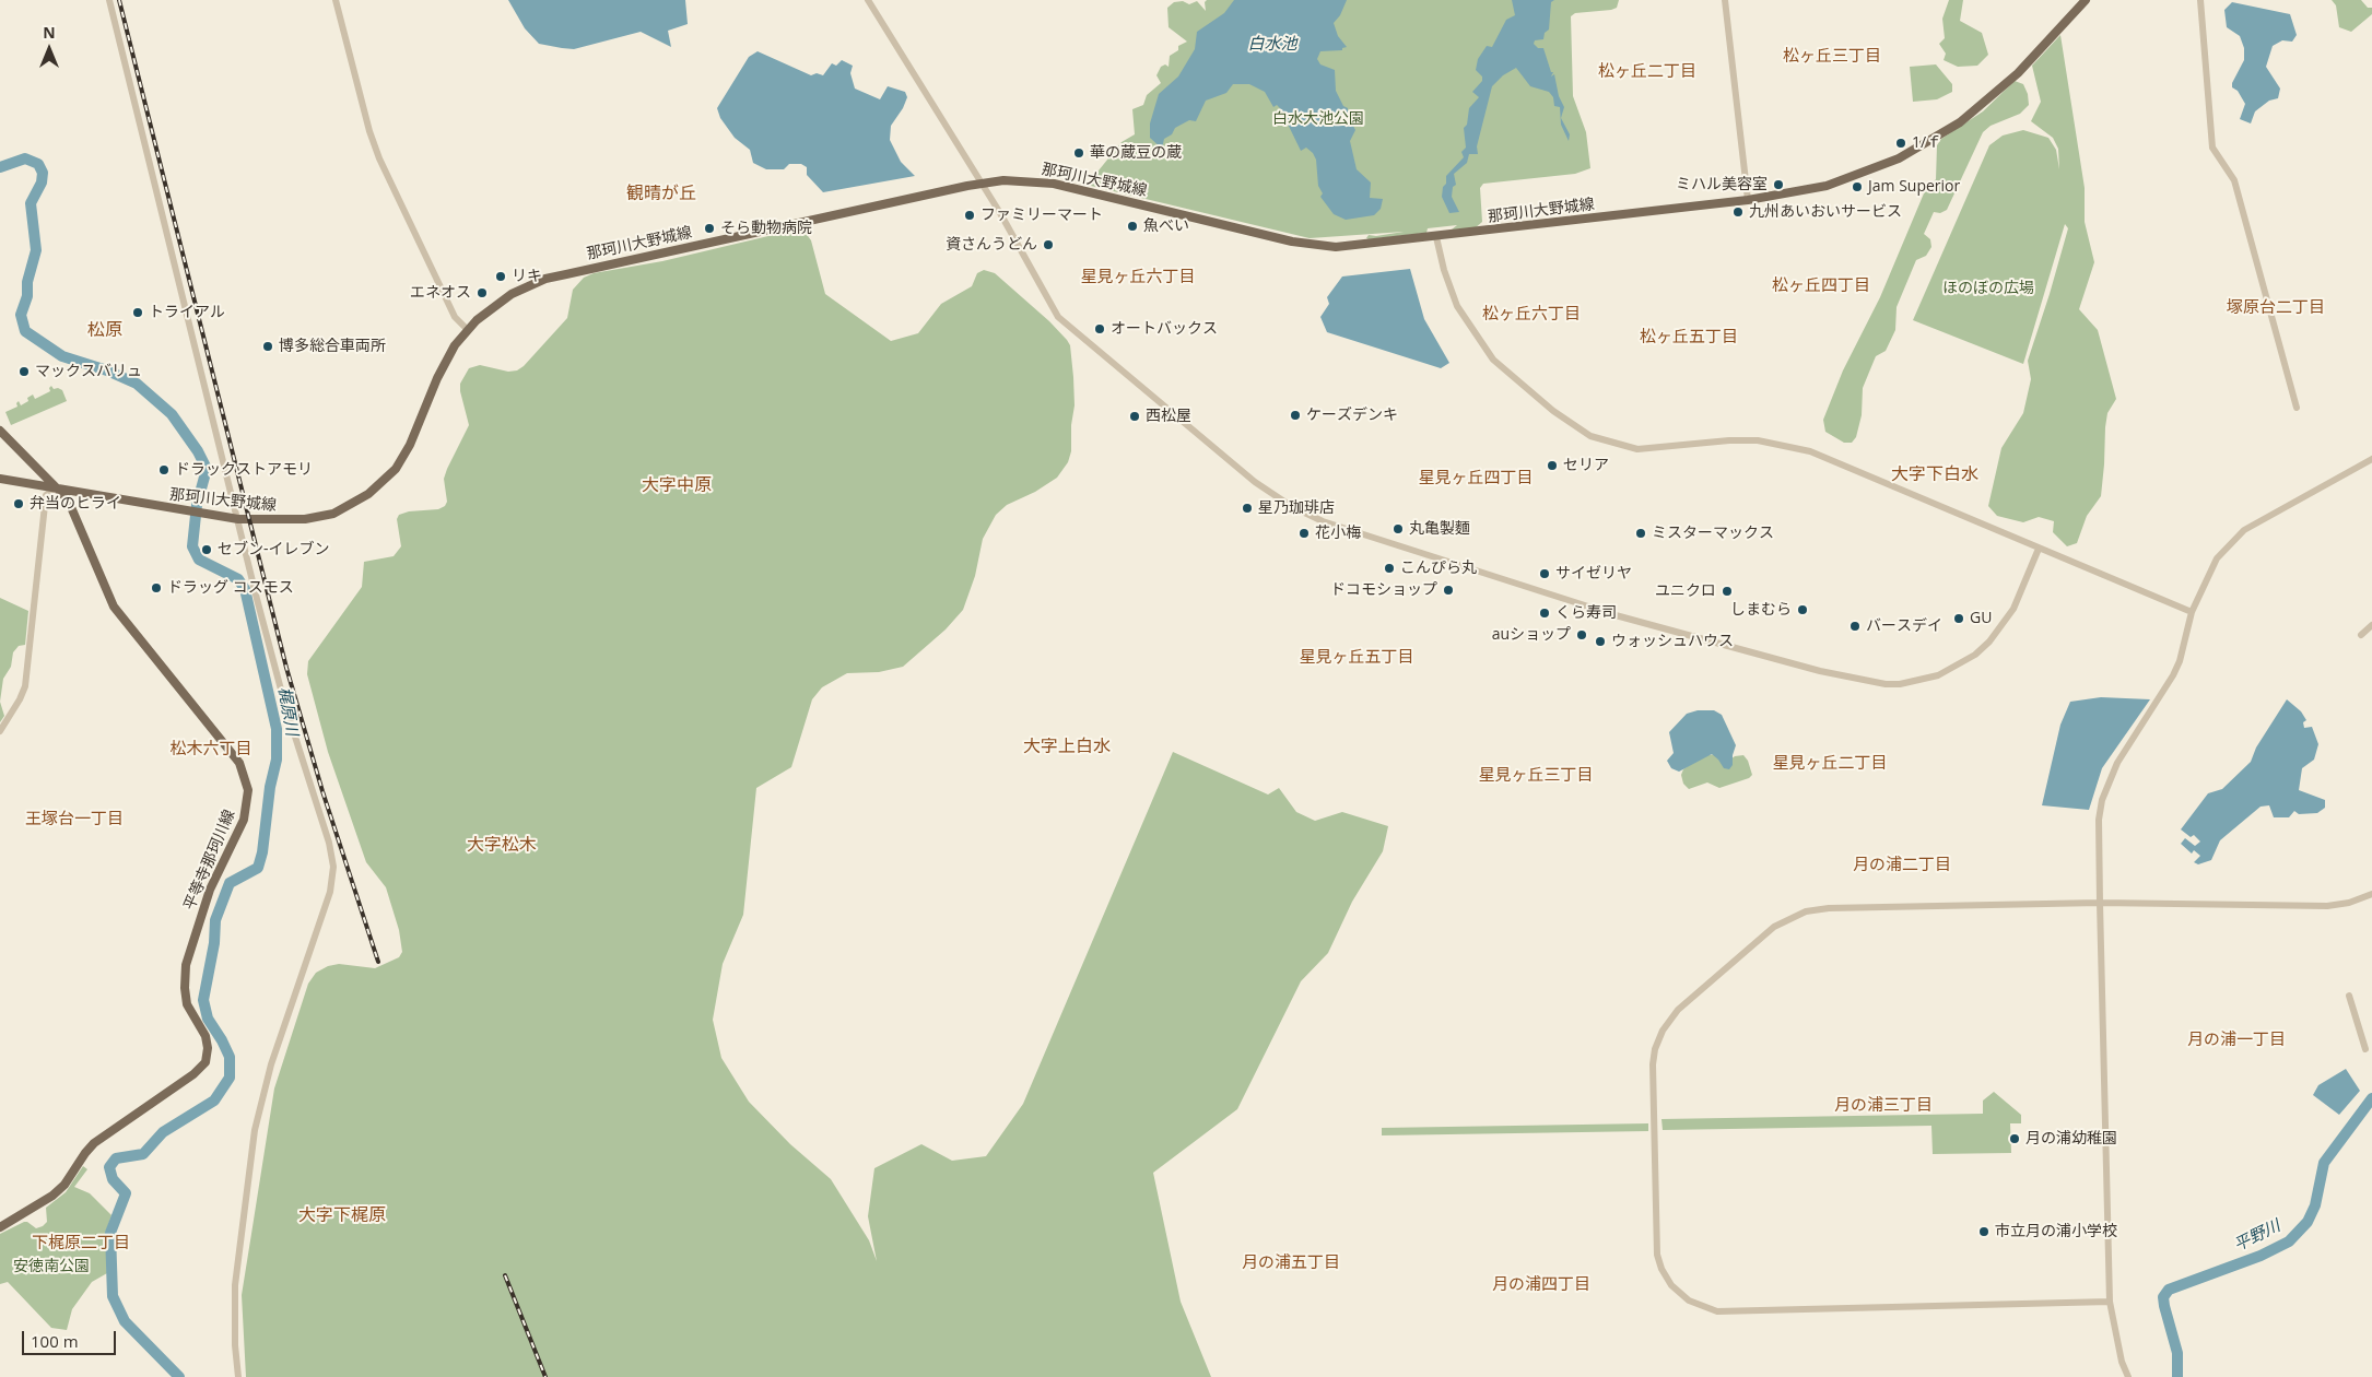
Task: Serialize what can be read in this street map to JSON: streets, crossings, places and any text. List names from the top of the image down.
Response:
{
  "streets": {
    "main road": ["那珂川大野城線", "平等寺那珂川線"]
  },
  "crossings": [
    ["那珂川大野城線", "平等寺那珂川線"]
  ],
  "districts": [
    "松ヶ丘三丁目",
    "松ヶ丘二丁目",
    "観晴が丘",
    "星見ヶ丘六丁目",
    "松ヶ丘四丁目",
    "塚原台二丁目",
    "松ヶ丘六丁目",
    "松原",
    "松ヶ丘五丁目",
    "大字下白水",
    "星見ヶ丘四丁目",
    "大字中原",
    "星見ヶ丘五丁目",
    "大字上白水",
    "松木六丁目",
    "星見ヶ丘二丁目",
    "星見ヶ丘三丁目",
    "王塚台一丁目",
    "大字松木",
    "月の浦二丁目",
    "月の浦一丁目",
    "月の浦三丁目",
    "大字下梶原",
    "下梶原二丁目",
    "月の浦五丁目",
    "月の浦四丁目"
  ],
  "water": ["白水池", "梶原川", "平野川"],
  "parks": ["白水大池公園", "ほのぼの広場", "安徳南公園"],
  "places": [
    "1/ｆ",
    "華の蔵豆の蔵",
    "ミハル美容室",
    "Jam Superior",
    "九州あいおいサービス",
    "ファミリーマート",
    "魚べい",
    "そら動物病院",
    "資さんうどん",
    "リキ",
    "エネオス",
    "トライアル",
    "オートバックス",
    "博多総合車両所",
    "マックスバリュ",
    "ケーズデンキ",
    "西松屋",
    "セリア",
    "ドラックストアモリ",
    "弁当のヒライ",
    "星乃珈琲店",
    "丸亀製麵",
    "花小梅",
    "ミスターマックス",
    "セブン-イレブン",
    "こんぴら丸",
    "サイゼリヤ",
    "ドラッグ コスモス",
    "ドコモショップ",
    "ユニクロ",
    "しまむら",
    "くら寿司",
    "GU",
    "バースデイ",
    "auショップ",
    "ウォッシュハウス",
    "月の浦幼稚園",
    "市立月の浦小学校"
  ],
  "scale_bar": "100 m",
  "north": "top"
}
